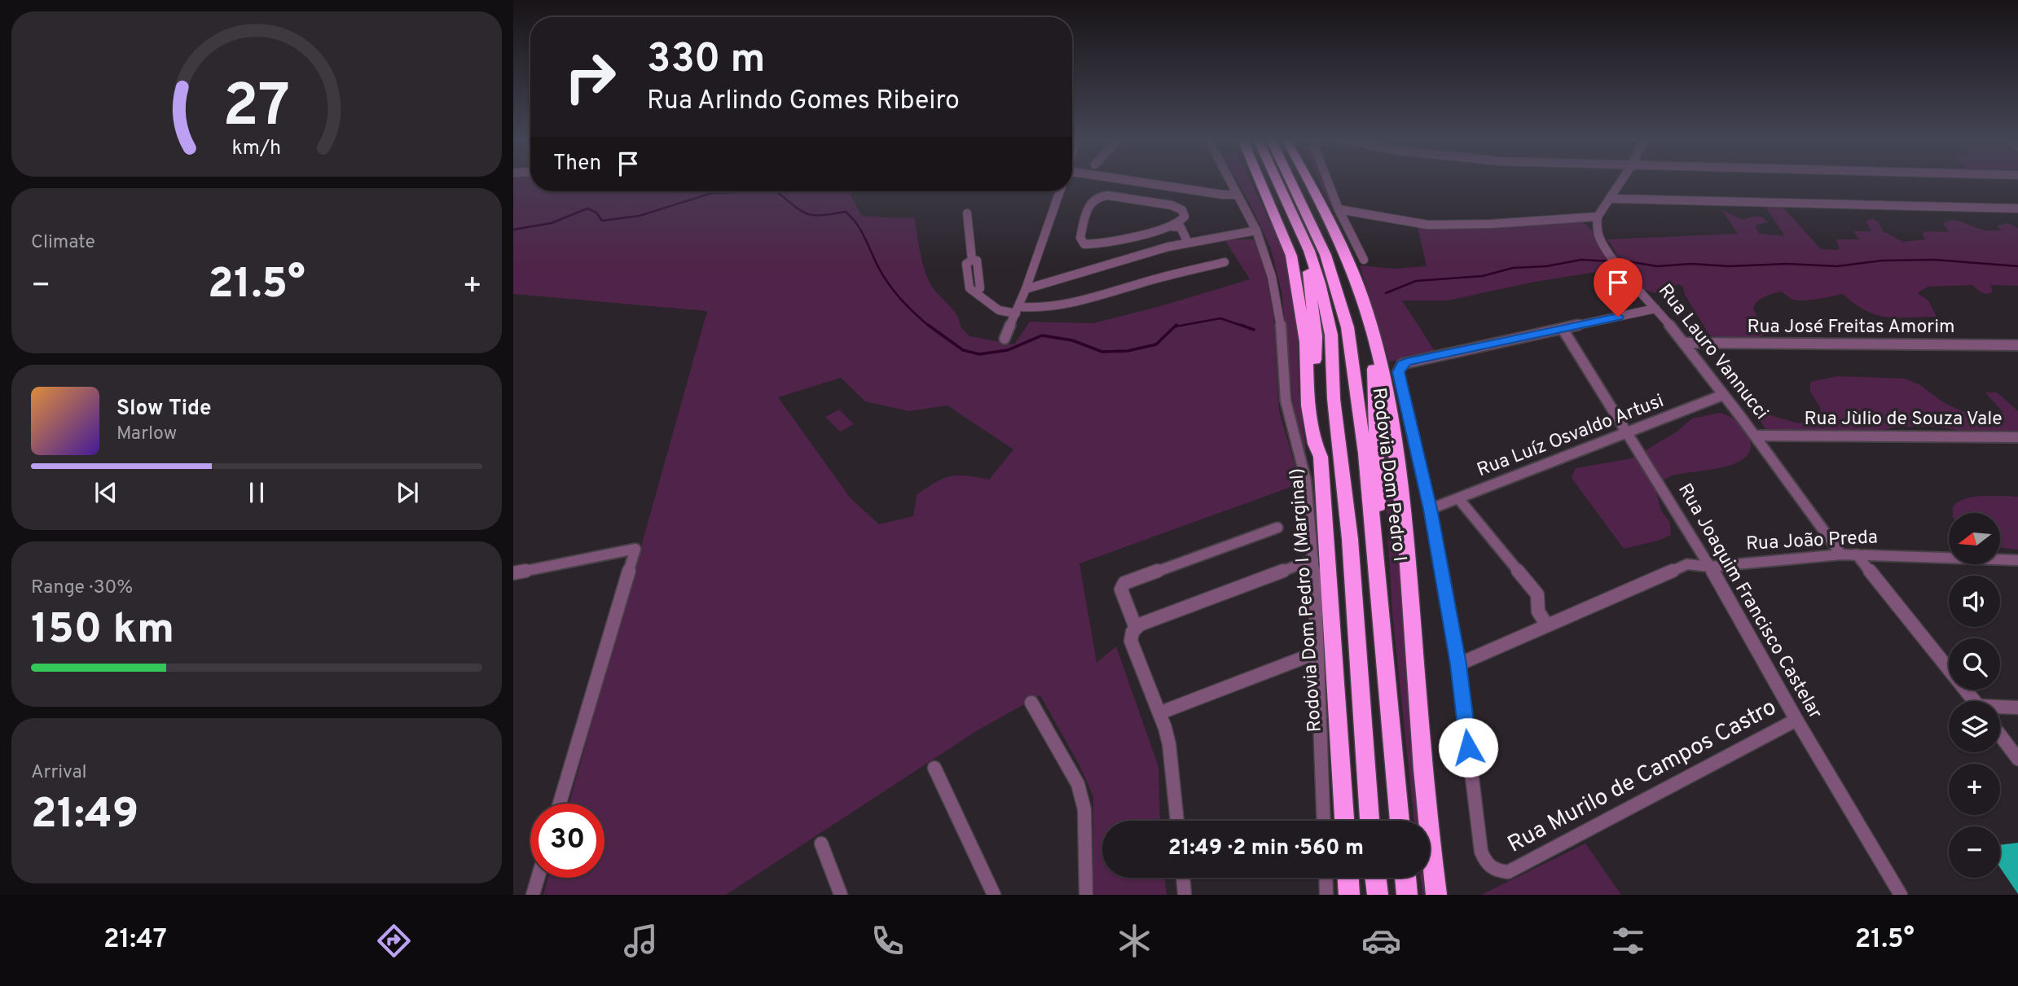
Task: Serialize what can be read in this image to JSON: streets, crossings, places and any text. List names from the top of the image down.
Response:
{
  "streets": {
    "highway": ["Rodovia Dom Pedro I", "Rodovia Dom Pedro I (Marginal)"],
    "street": [
      "Rua José Freitas Amorim",
      "Rua Lauro Vannucci",
      "Rua Jùlio de Souza Vale",
      "Rua Luíz Osvaldo Artusi",
      "Rua João Preda",
      "Rua Joaquim Francisco Castelar",
      "Rua Murilo de Campos Castro"
    ]
  },
  "crossings": [
    ["Rua José Freitas Amorim", "Rua Lauro Vannucci"],
    ["Rua Lauro Vannucci", "Rua Jùlio de Souza Vale"],
    ["Rua Lauro Vannucci", "Rua Luíz Osvaldo Artusi"],
    ["Rua Lauro Vannucci", "Rua João Preda"],
    ["Rua Luíz Osvaldo Artusi", "Rua Joaquim Francisco Castelar"],
    ["Rua João Preda", "Rua Joaquim Francisco Castelar"],
    ["Rua Joaquim Francisco Castelar", "Rua Murilo de Campos Castro"]
  ],
  "north": "left",
  "page": {
    "turn": ["330 m", "Rua Arlindo Gomes Ribeiro"],
    "then": "Then",
    "tile": [
      "Climate",
      ["Range · 30%", "150 km"],
      ["Arrival", "21:49"]
    ],
    "heat": ["−", "21.5°", "+"],
    "song": ["Slow Tide", "Marlow"],
    "map_buttons": ["+", "−"],
    "limit": "30",
    "trip": "21:49 · 2 min · 560 m",
    "tabs": ["21:47", "21.5°"],
    "gauge": ["27", "km/h"]
  }
}
